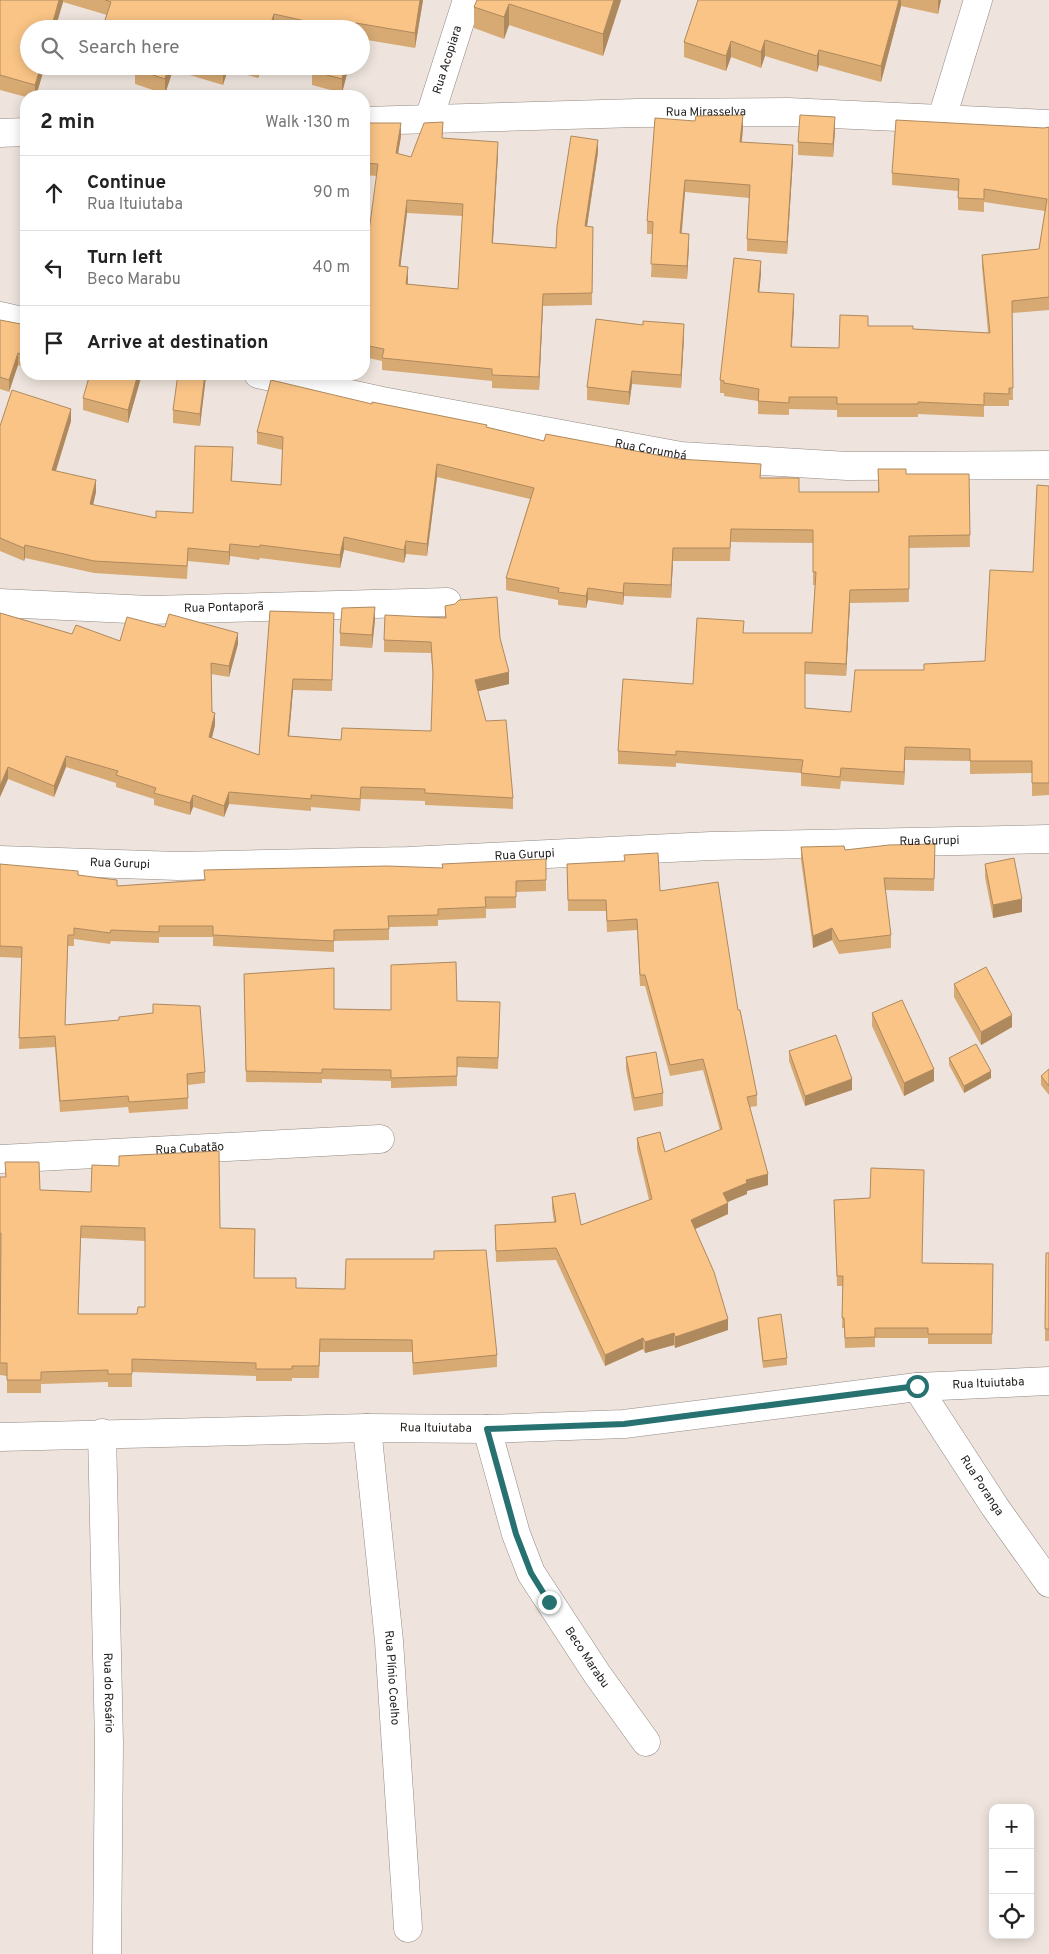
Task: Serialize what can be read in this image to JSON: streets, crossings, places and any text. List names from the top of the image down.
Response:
{
  "streets": {
    "street": [
      "Rua Acopiara",
      "Rua Mirasselva",
      "Rua Corumbá",
      "Rua Pontaporã",
      "Rua Gurupi",
      "Rua Cubatão",
      "Rua Ituiutaba",
      "Rua Poranga",
      "Beco Marabu",
      "Rua Plínio Coelho",
      "Rua do Rosário"
    ]
  },
  "crossings": [
    ["Rua Acopiara", "Rua Mirasselva"],
    ["Rua Ituiutaba", "Rua Poranga"],
    ["Rua Ituiutaba", "Beco Marabu"],
    ["Rua Ituiutaba", "Rua Plínio Coelho"],
    ["Rua Ituiutaba", "Rua do Rosário"]
  ],
  "page": {
    "search": "Search here",
    "heading": ["2 min", "Walk · 130 m"],
    "list": [
      ["Continue", "Rua Ituiutaba", "90 m"],
      ["Turn left", "Beco Marabu", "40 m"],
      "Arrive at destination"
    ],
    "map_buttons": ["+", "−"]
  }
}
